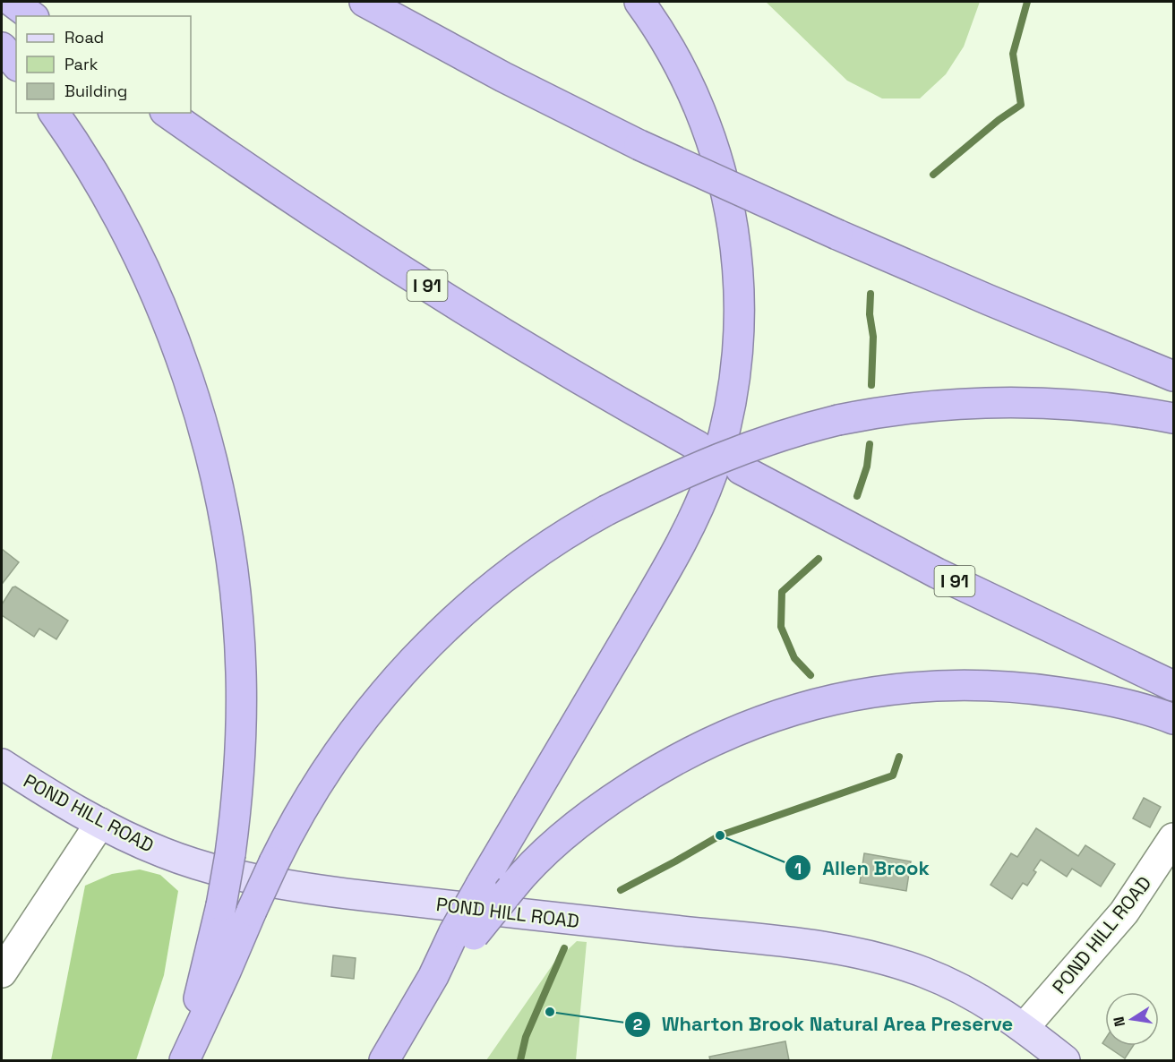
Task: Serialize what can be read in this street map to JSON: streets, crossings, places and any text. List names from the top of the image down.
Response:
{
  "streets": {
    "highway": ["I 91"],
    "main road": ["POND HILL ROAD"]
  },
  "places": ["Allen Brook", "Wharton Brook Natural Area Preserve"],
  "legend": ["Road", "Park", "Building"],
  "north": "left"
}
